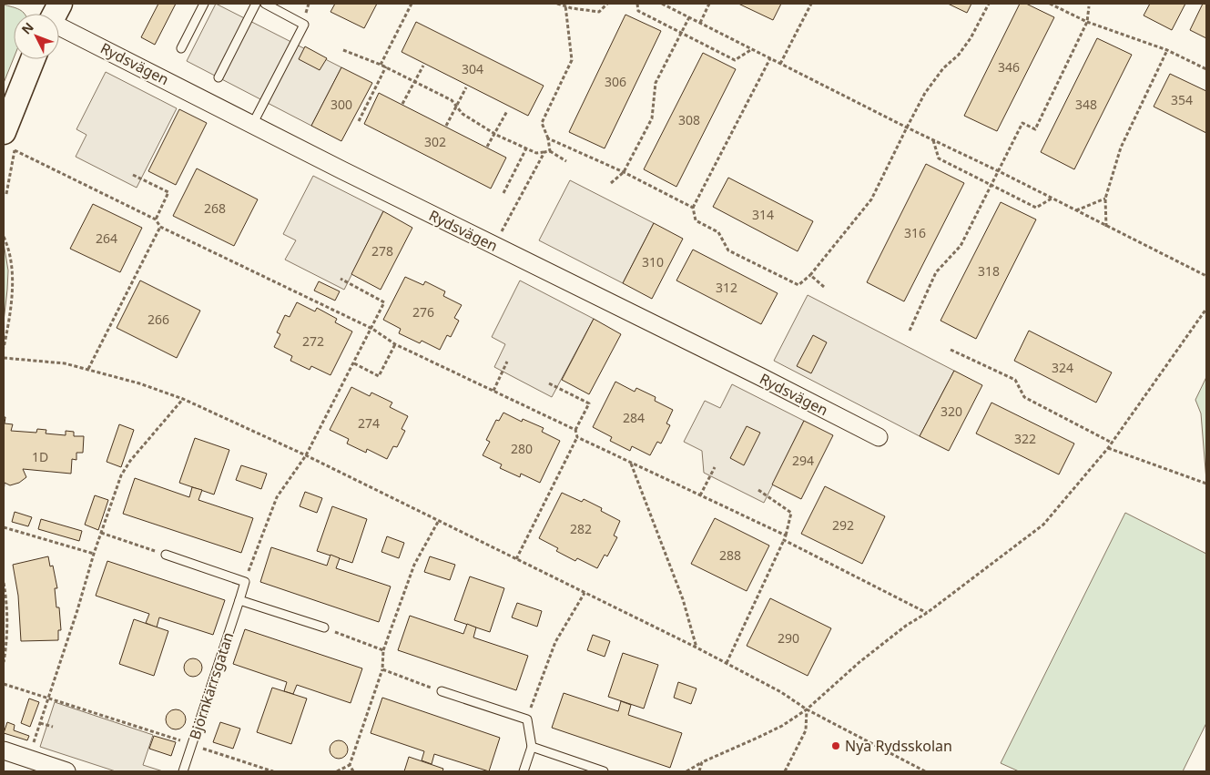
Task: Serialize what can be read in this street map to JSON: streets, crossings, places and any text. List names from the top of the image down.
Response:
{
  "streets": {
    "street": ["Rydsvägen"],
    "lane": ["Björnkärrsgatan"]
  },
  "places": ["Nya Rydsskolan"],
  "house_numbers": [
    "346",
    "304",
    "306",
    "354",
    "300",
    "348",
    "308",
    "302",
    "268",
    "314",
    "316",
    "264",
    "278",
    "310",
    "318",
    "312",
    "276",
    "266",
    "272",
    "324",
    "320",
    "284",
    "274",
    "322",
    "280",
    "1D",
    "294",
    "292",
    "282",
    "288",
    "290"
  ],
  "north": "top left"
}
